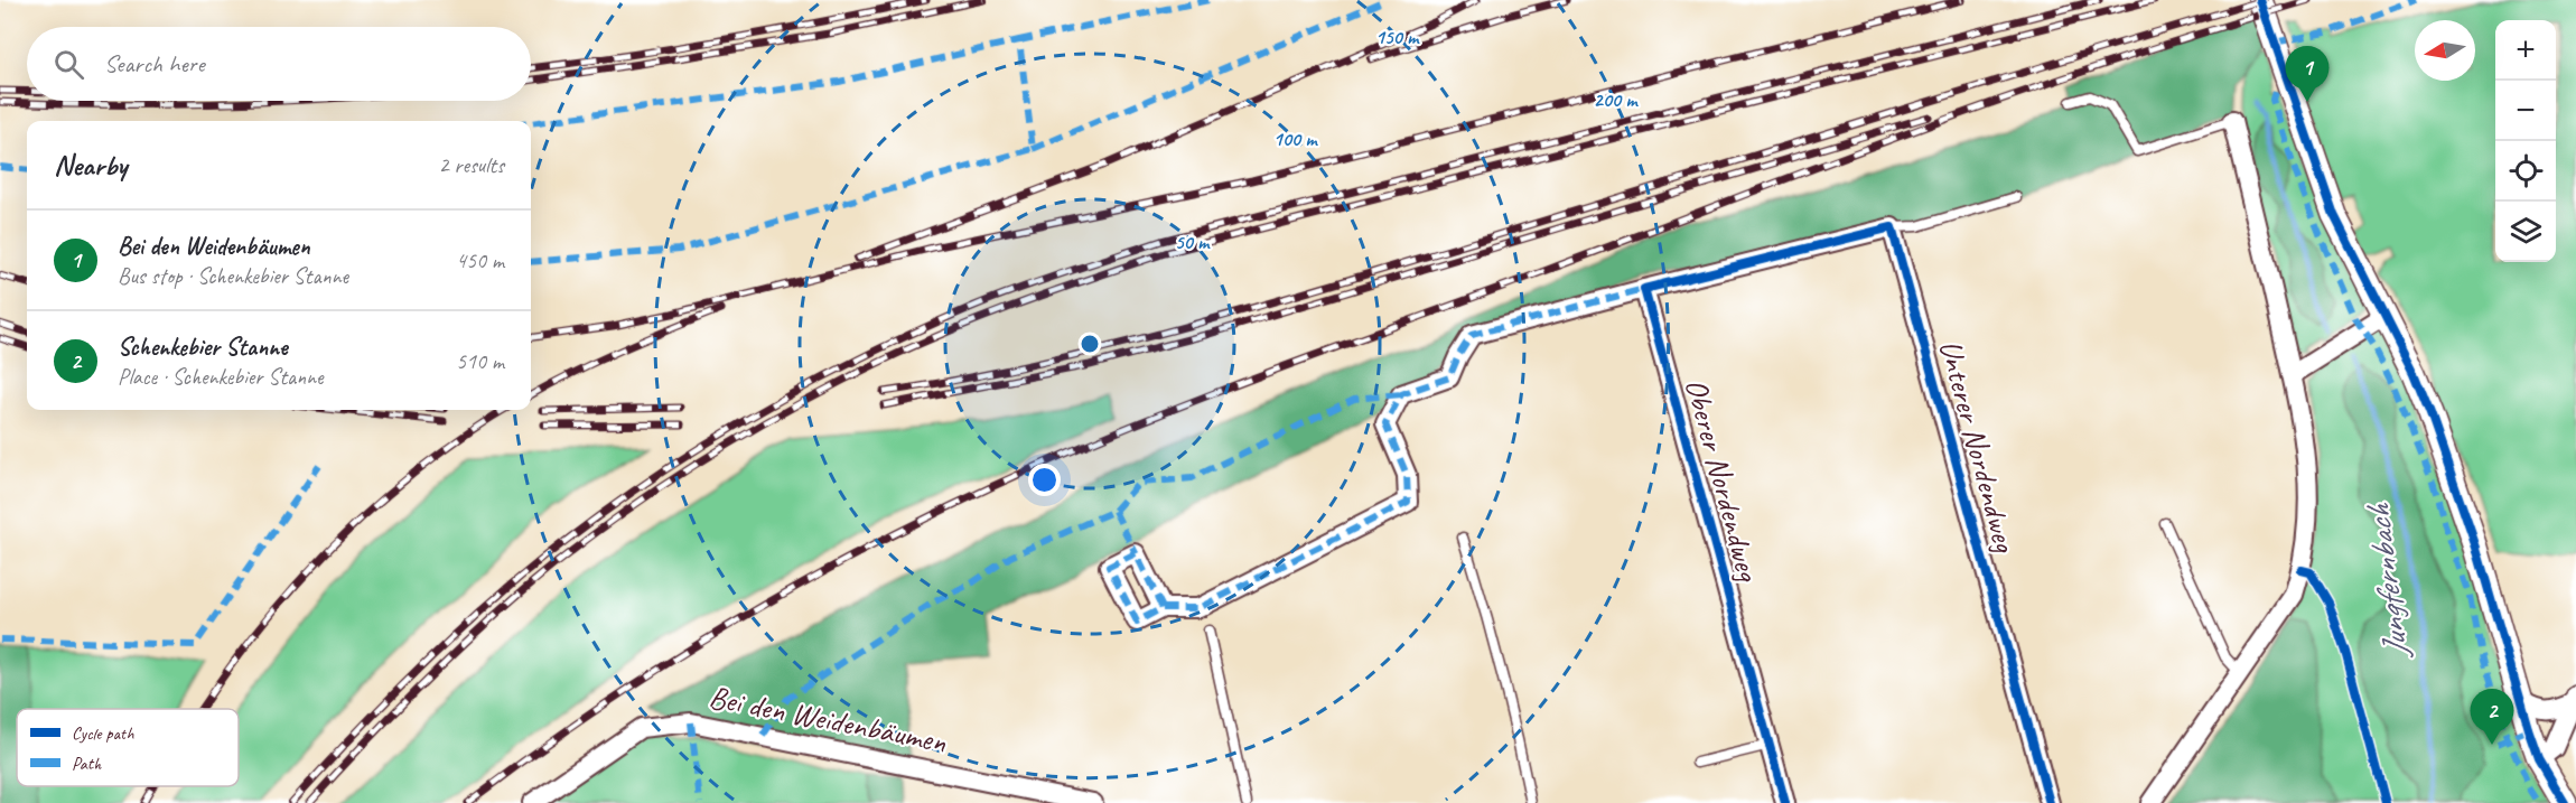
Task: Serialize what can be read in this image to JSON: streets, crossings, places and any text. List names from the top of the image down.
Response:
{
  "streets": {
    "street": ["Unterer Nordendweg", "Oberer Nordendweg", "Bei den Weidenbäumen"]
  },
  "water": ["Jungfernbach"],
  "legend": ["Cycle path", "Path"],
  "north": "left",
  "page": {
    "map_buttons": ["+", "−"],
    "search": "Search here",
    "pins": ["1", "2"],
    "heading": ["Nearby", "2 results"],
    "list": [
      {
        "mark": "1",
        "name": "Bei den Weidenbäumen",
        "note": "Bus stop · Schenkebier Stanne",
        "value": "450 m"
      },
      {
        "mark": "2",
        "name": "Schenkebier Stanne",
        "note": "Place · Schenkebier Stanne",
        "value": "510 m"
      }
    ]
  },
  "rings": [
    "150 m",
    "200 m",
    "100 m",
    "50 m"
  ]
}
